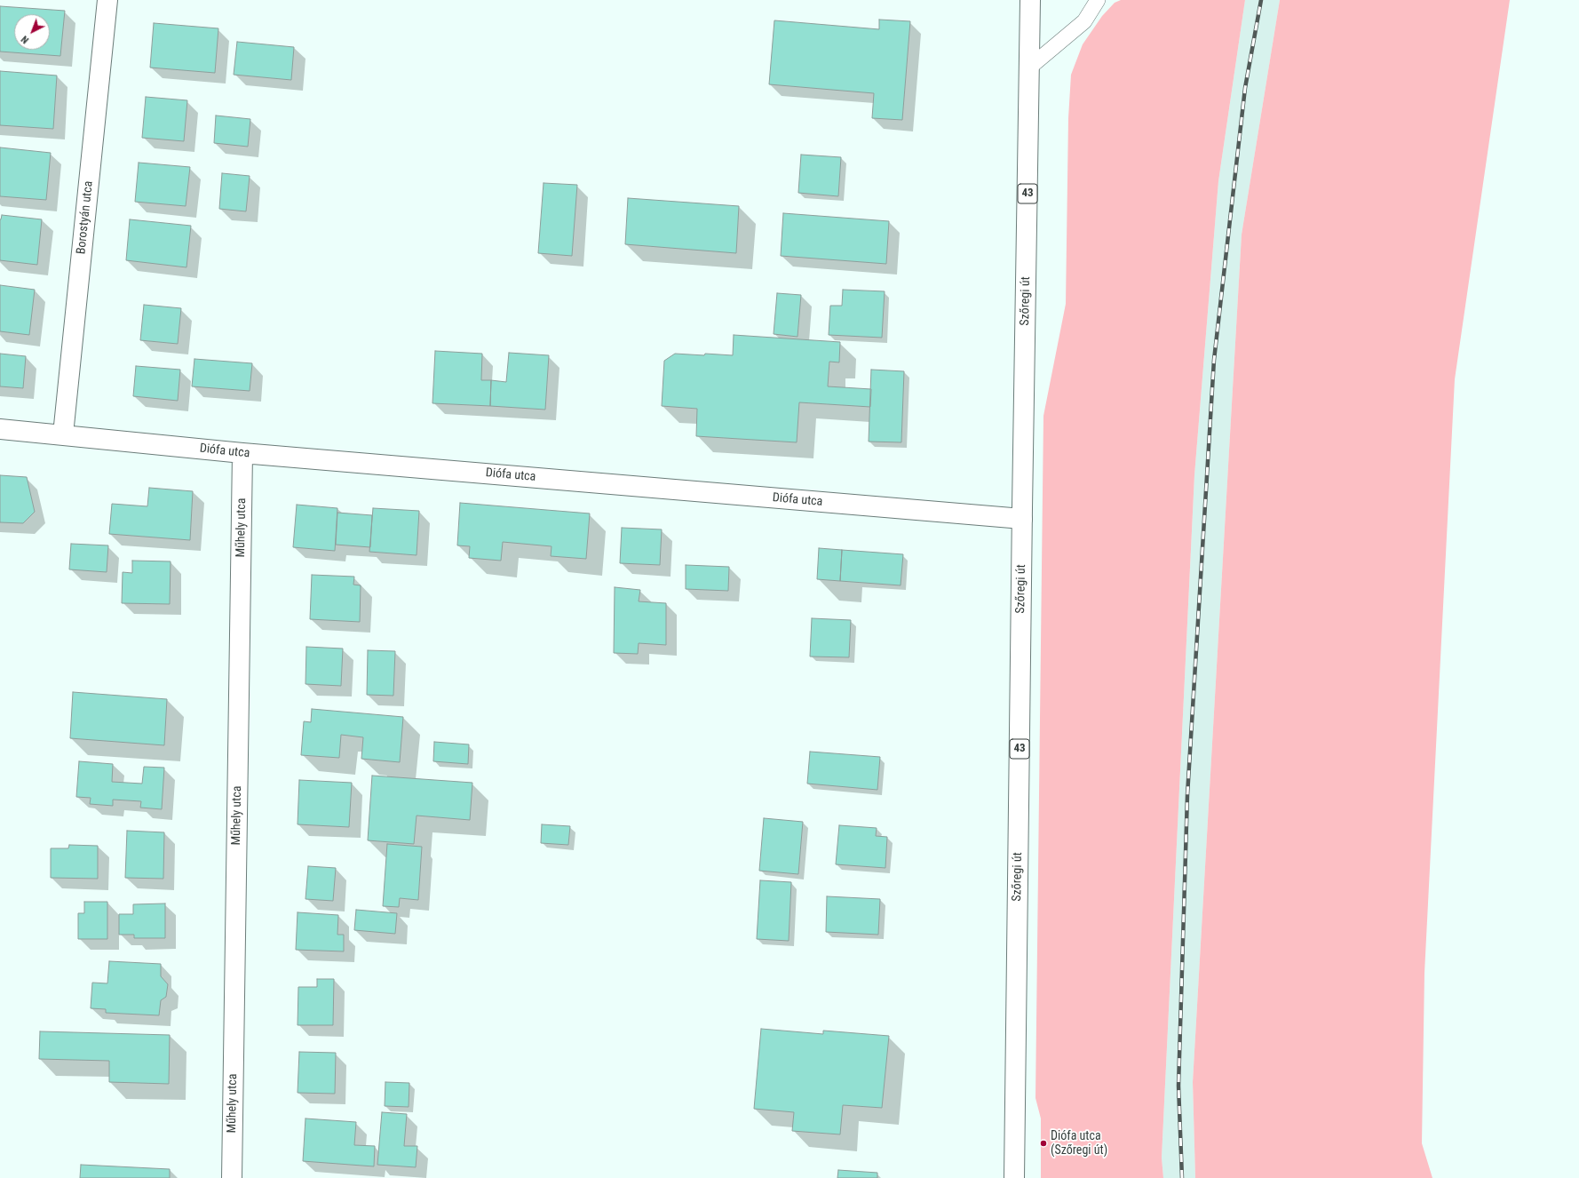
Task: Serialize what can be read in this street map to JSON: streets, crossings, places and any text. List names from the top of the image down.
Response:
{
  "streets": {
    "street": [
      "43",
      "Borostyán utca",
      "Szőregi út",
      "Diófa utca",
      "Műhely utca"
    ]
  },
  "crossings": [
    ["Borostyán utca", "Diófa utca"],
    ["Szőregi út", "Diófa utca"],
    ["Diófa utca", "Műhely utca"]
  ],
  "places": ["Diófa utca (Szőregi út)"],
  "north": "bottom left"
}
